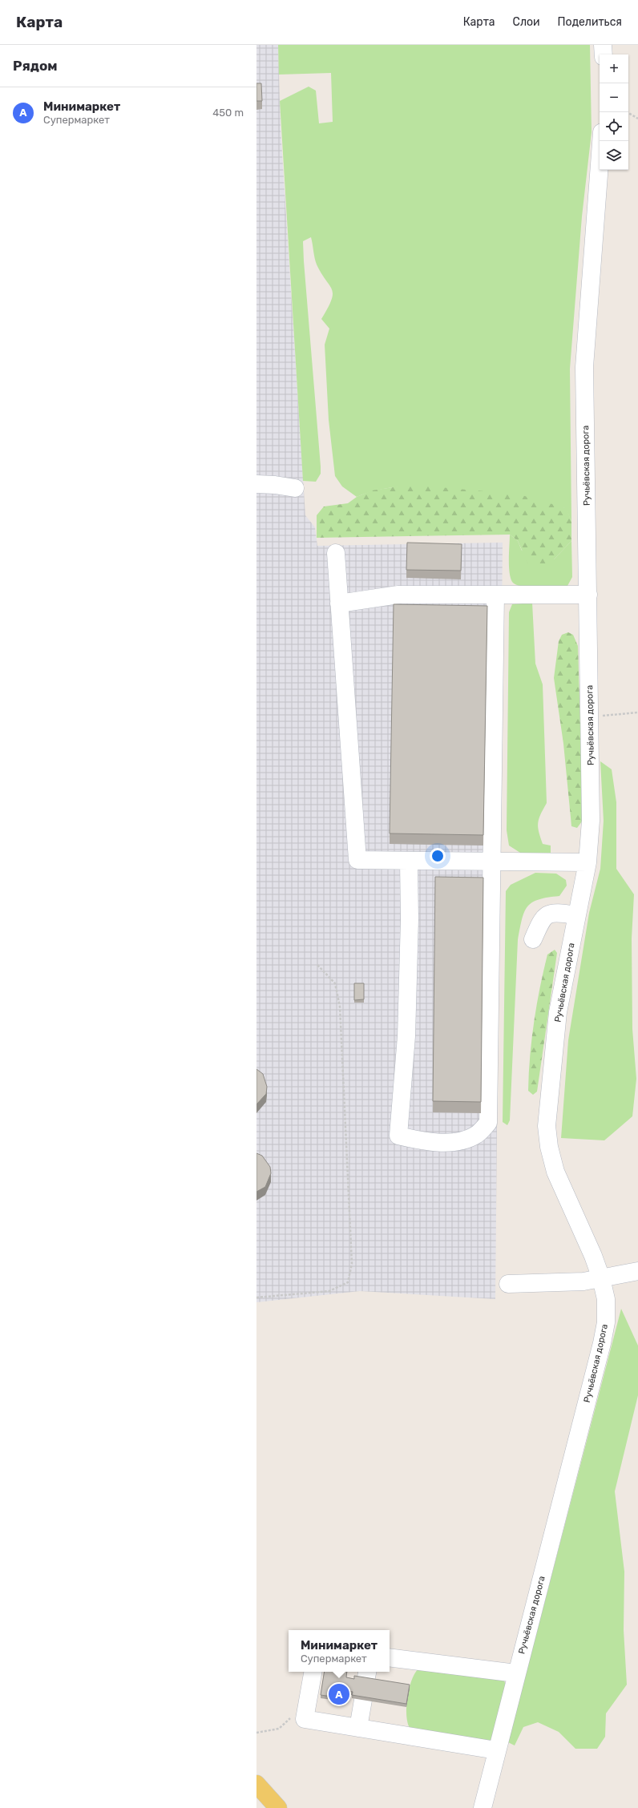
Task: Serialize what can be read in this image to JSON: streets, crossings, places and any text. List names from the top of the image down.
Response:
{
  "streets": {
    "street": ["Ручьёвская дорога"]
  },
  "page": {
    "header": "Карта",
    "nav": ["Карта", "Слои", "Поделиться"],
    "heading": "Рядом",
    "map_buttons": ["+", "−"],
    "list": [
      {
        "mark": "A",
        "name": "Минимаркет",
        "note": "Супермаркет",
        "value": "450 m"
      }
    ],
    "popup": ["Минимаркет", "Супермаркет"],
    "pins": "A"
  }
}
